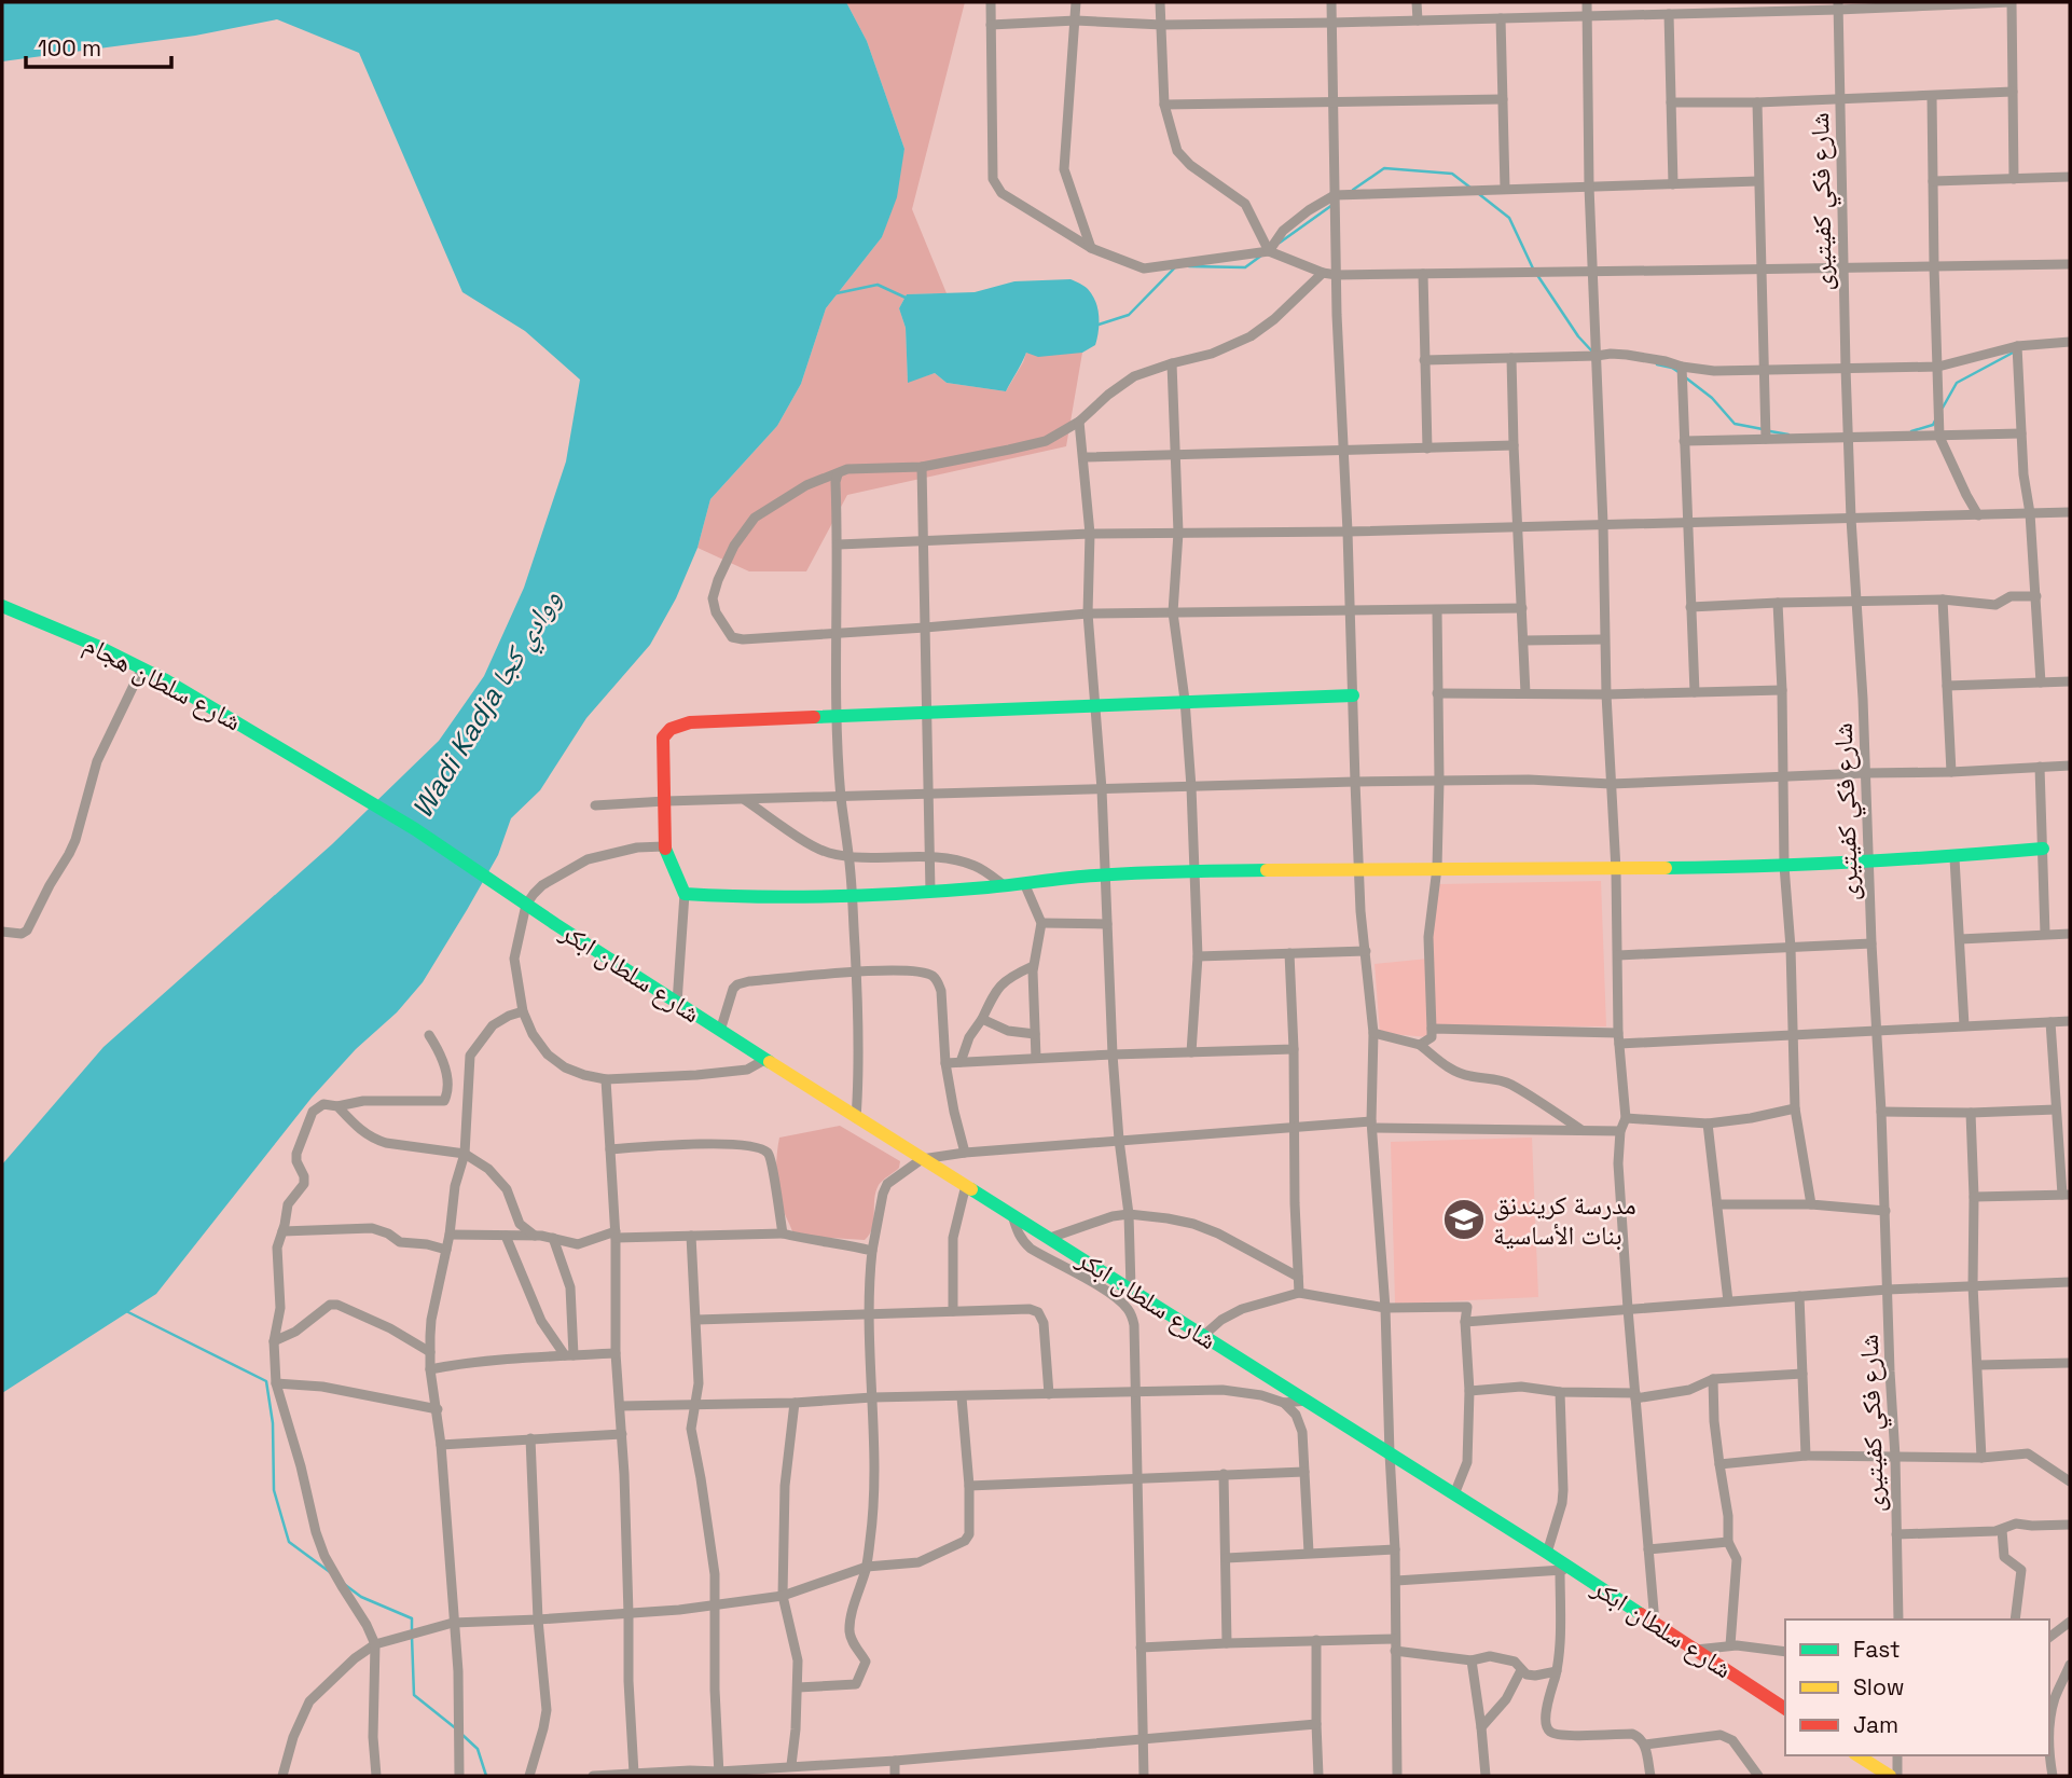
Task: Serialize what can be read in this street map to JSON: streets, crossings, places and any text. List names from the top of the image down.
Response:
{
  "streets": {
    "main road": ["شارع سلطان هجام", "شارع سلطان ابكر"],
    "street": ["شارع فكي كفيتيرى"]
  },
  "crossings": [
    ["شارع سلطان هجام", "شارع سلطان ابكر"]
  ],
  "water": ["Wadi Kadja ووادي كجا"],
  "places": {
    "school or university": ["مدرسة كريندنق بنات الأساسية"]
  },
  "legend": ["Fast", "Slow", "Jam"],
  "scale_bar": "100 m"
}
